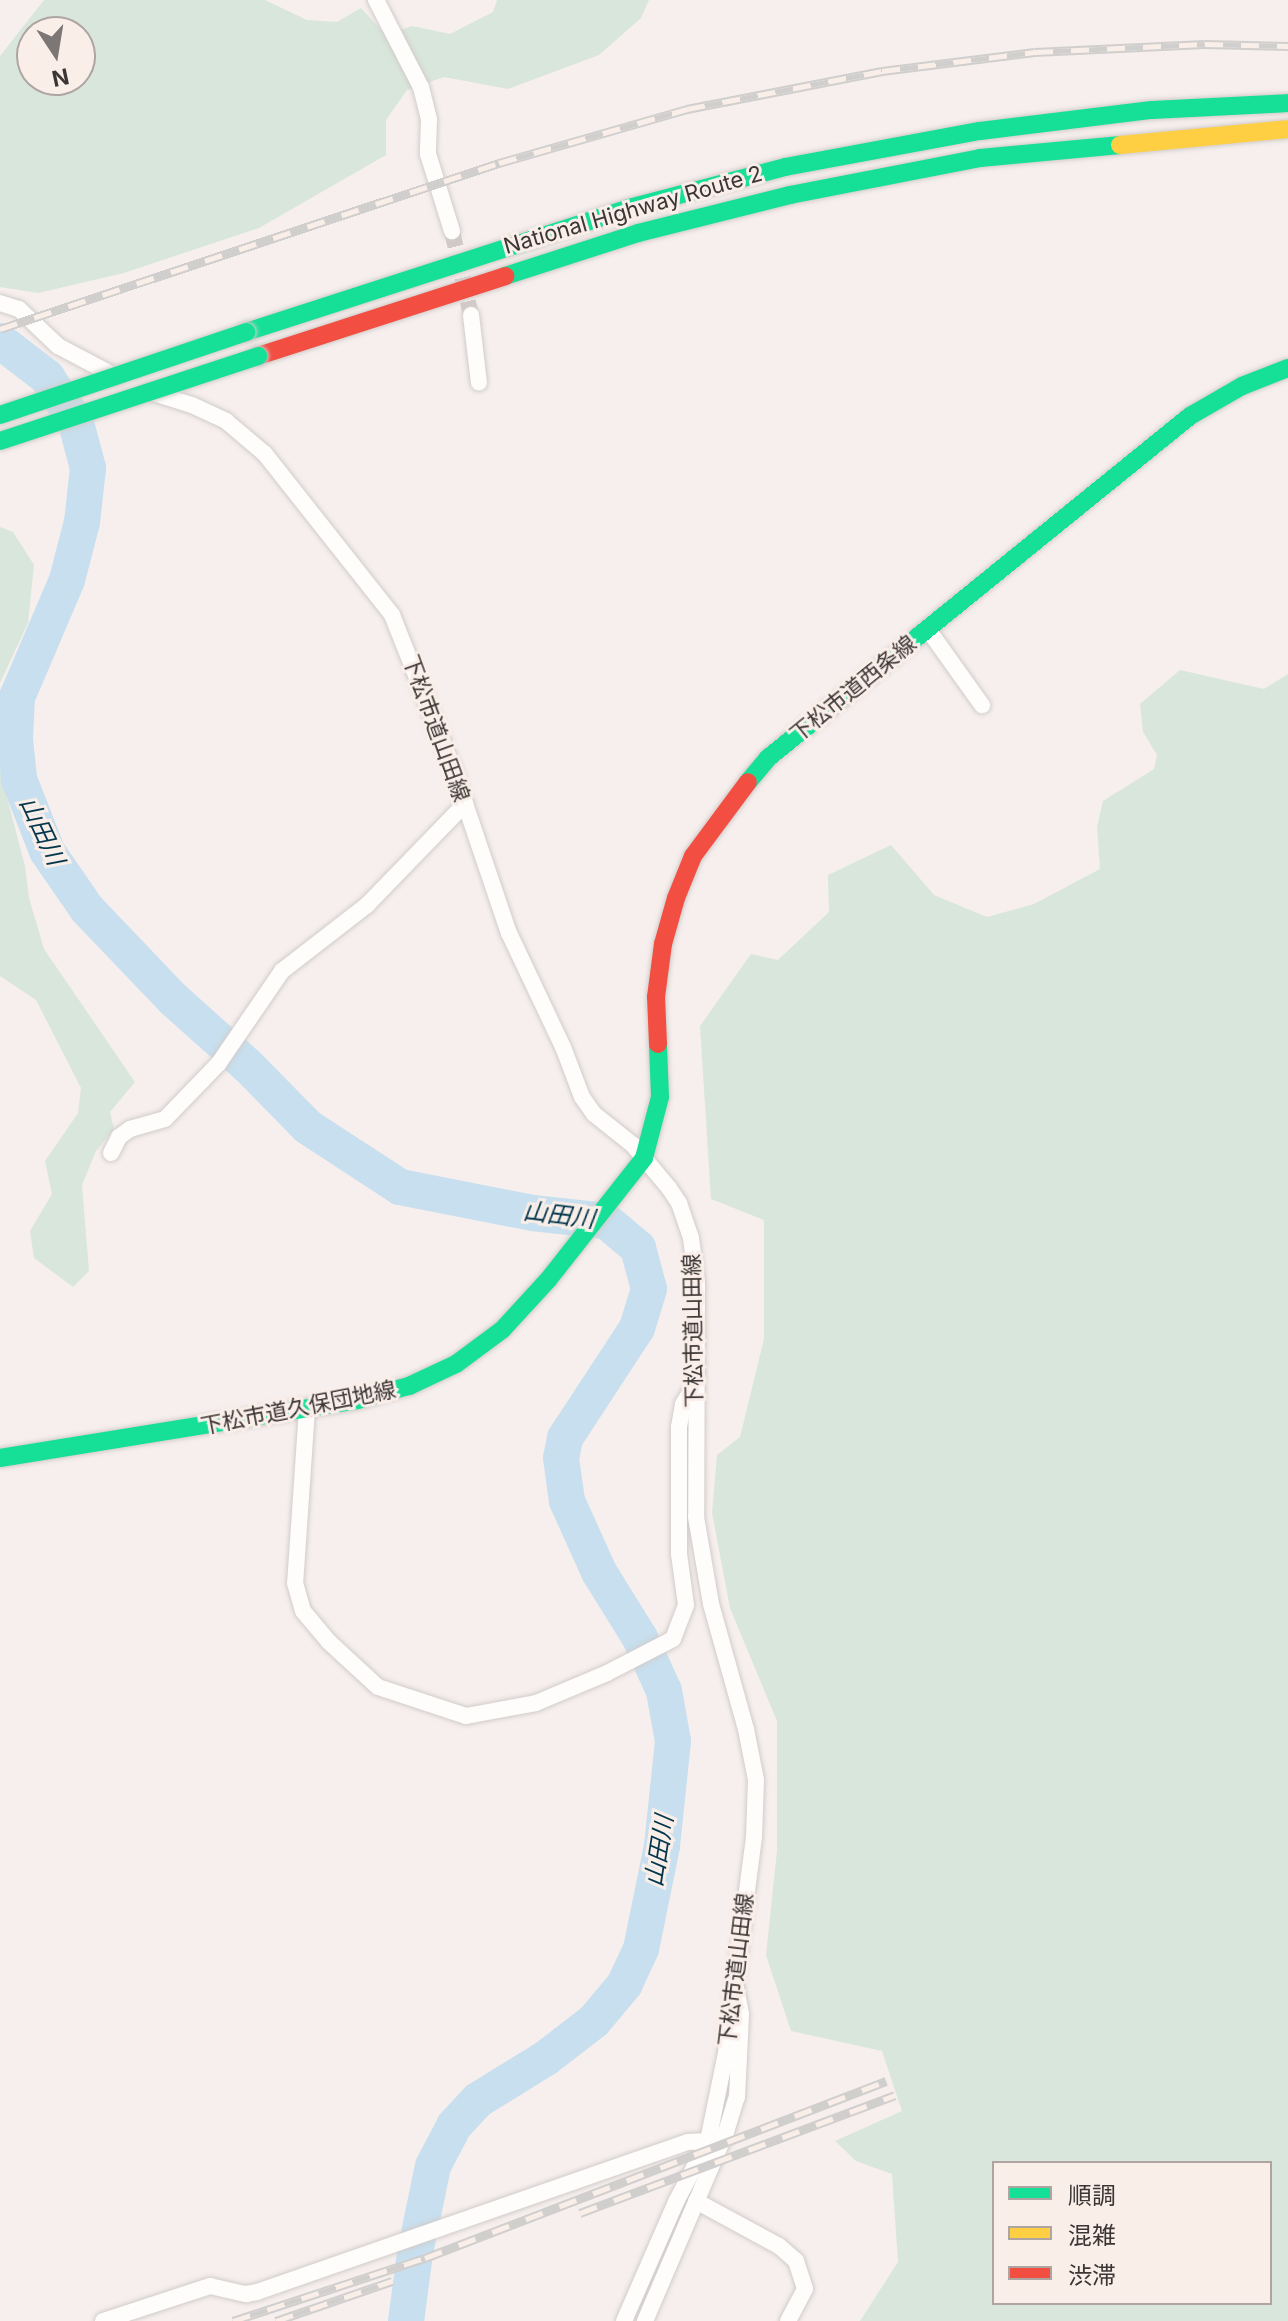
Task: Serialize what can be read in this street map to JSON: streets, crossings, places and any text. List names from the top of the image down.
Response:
{
  "streets": {
    "main road": ["National Highway Route 2", "下松市道西条線", "下松市道久保団地線"],
    "street": ["下松市道山田線"]
  },
  "crossings": [
    ["下松市道西条線", "下松市道山田線"],
    ["下松市道西条線", "下松市道久保団地線"],
    ["下松市道山田線", "下松市道久保団地線"]
  ],
  "water": ["山田川"],
  "legend": ["順調", "混雑", "渋滞"],
  "north": "bottom"
}
